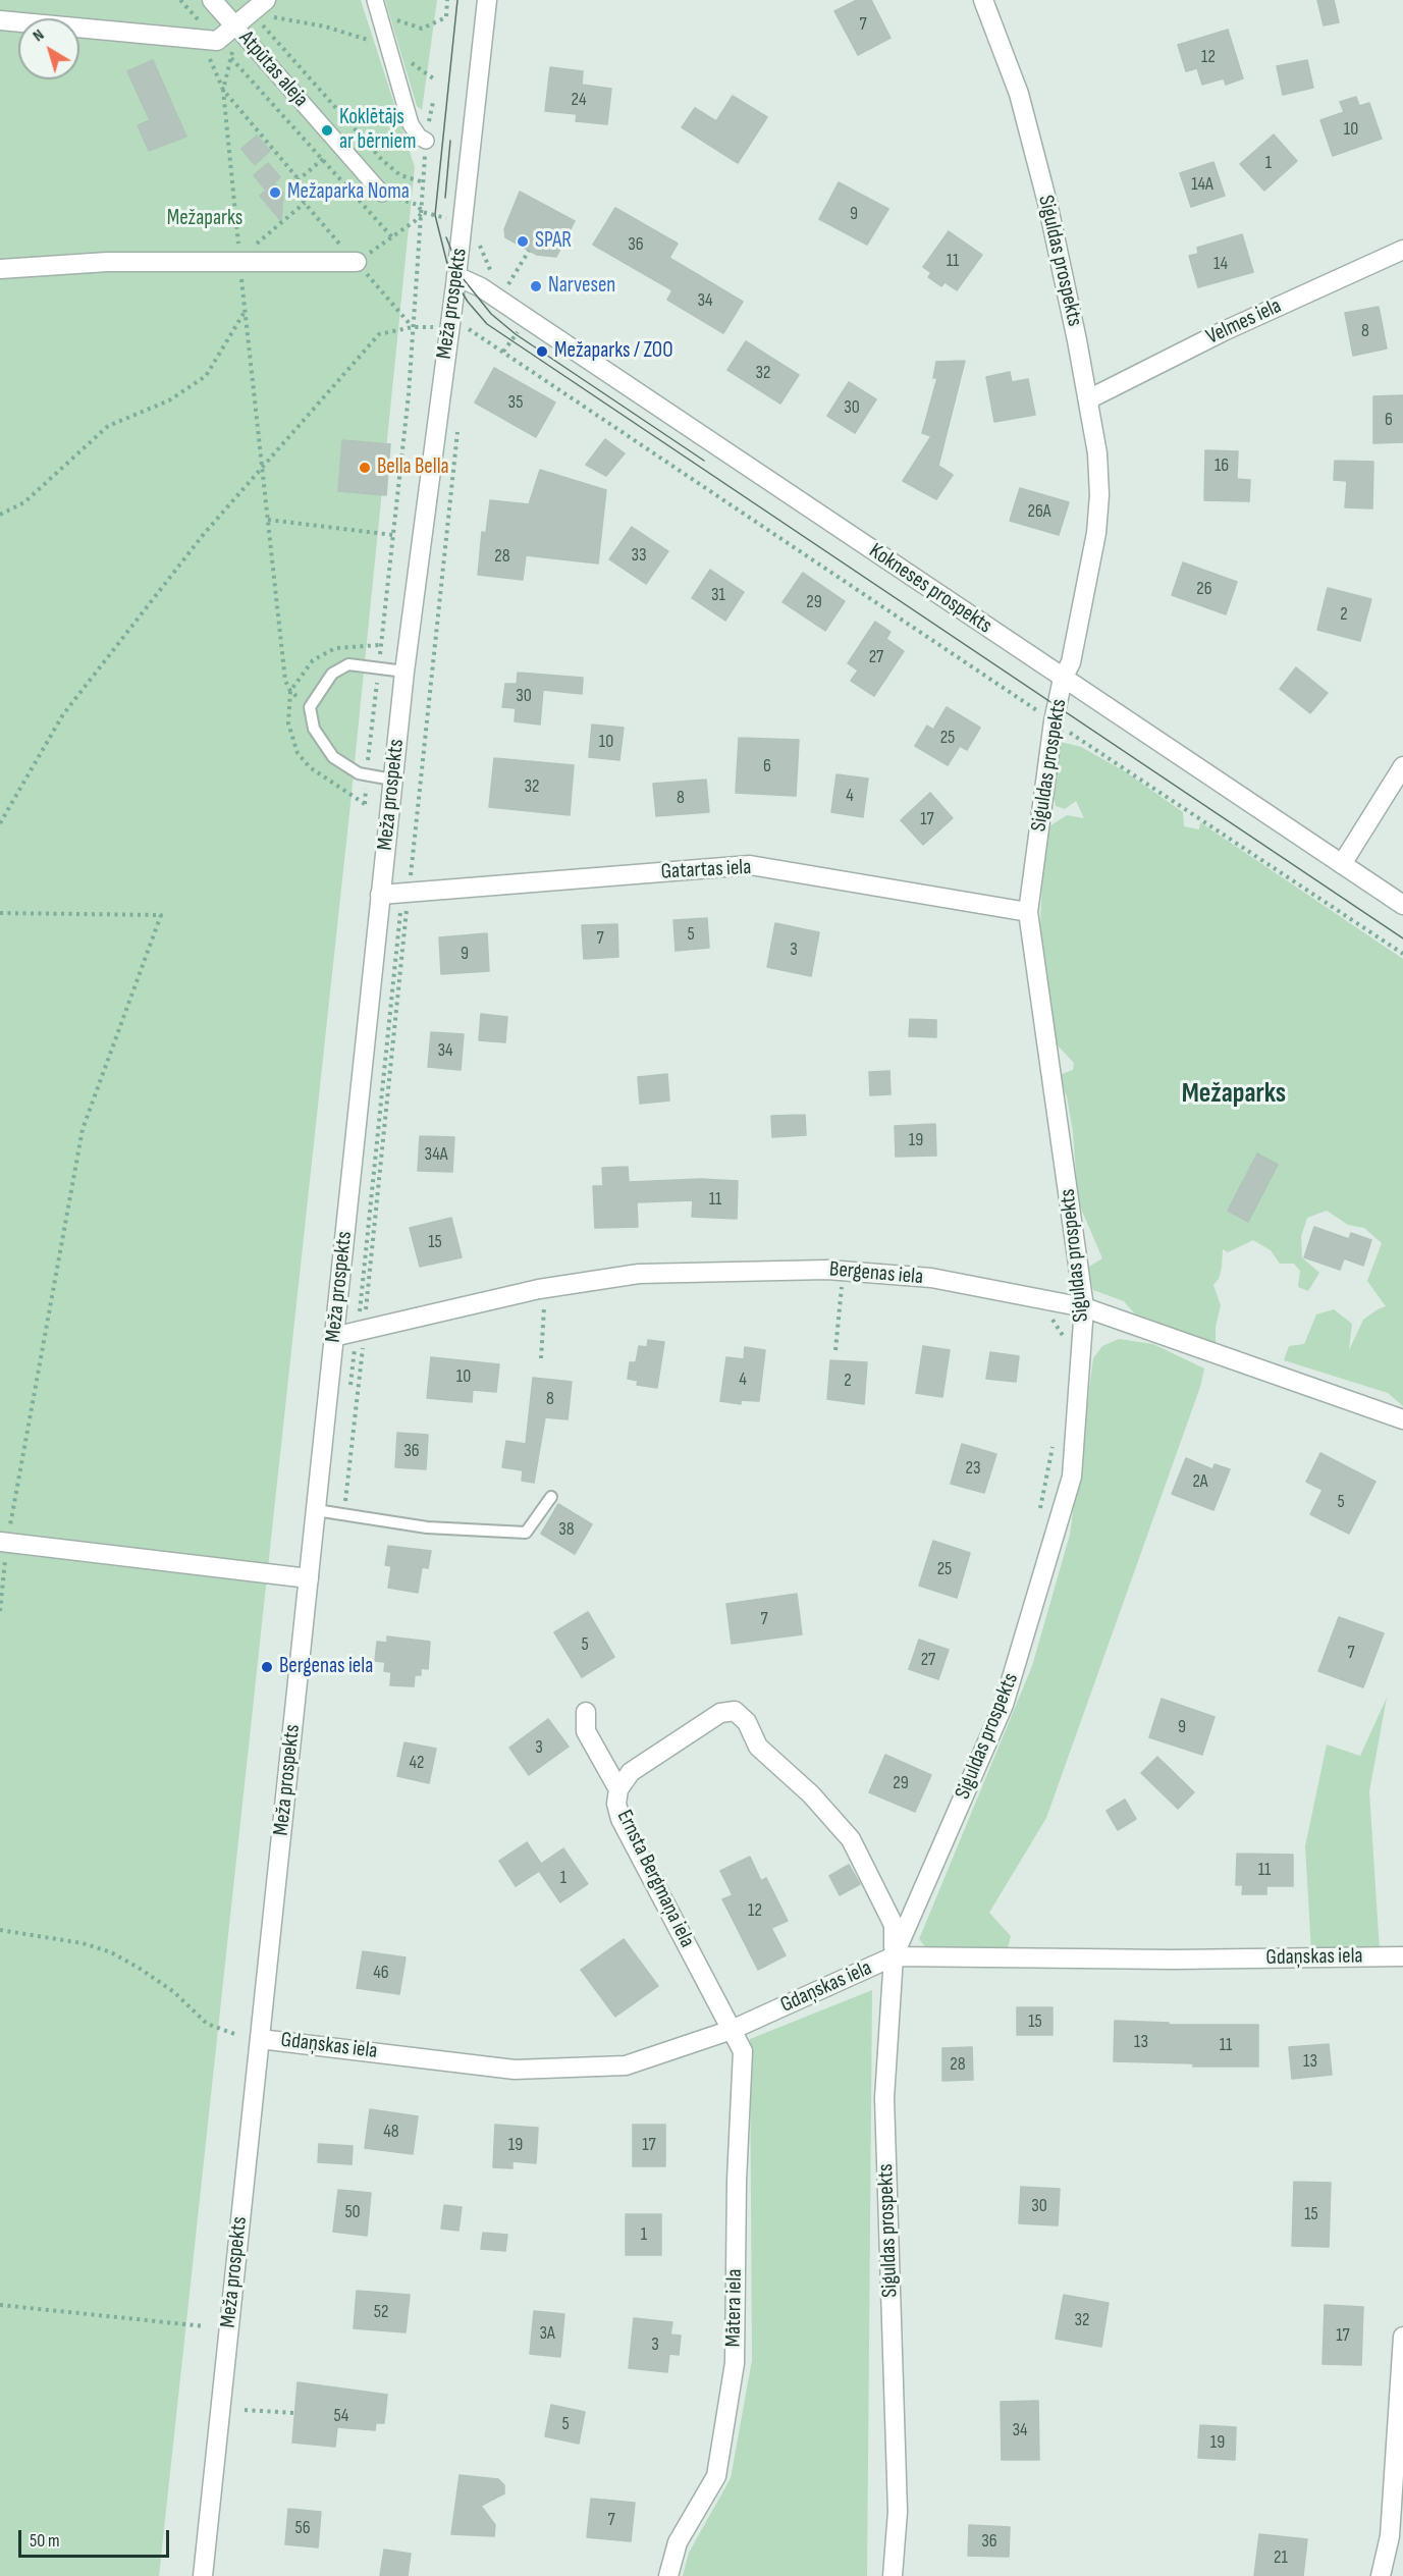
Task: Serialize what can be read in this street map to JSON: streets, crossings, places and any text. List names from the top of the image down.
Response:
{
  "streets": {
    "street": [
      "Atpūtas aleja",
      "Siguldas prospekts",
      "Meža prospekts",
      "Velmes iela",
      "Kokneses prospekts",
      "Gatartas iela",
      "Bergenas iela",
      "Ernsta Bergmaņa iela",
      "Gdaņskas iela",
      "Mātera iela"
    ]
  },
  "crossings": [
    ["Siguldas prospekts", "Velmes iela"],
    ["Siguldas prospekts", "Kokneses prospekts"],
    ["Siguldas prospekts", "Gatartas iela"],
    ["Siguldas prospekts", "Bergenas iela"],
    ["Siguldas prospekts", "Ernsta Bergmaņa iela"],
    ["Siguldas prospekts", "Gdaņskas iela"],
    ["Meža prospekts", "Kokneses prospekts"],
    ["Meža prospekts", "Gatartas iela"],
    ["Meža prospekts", "Bergenas iela"],
    ["Meža prospekts", "Gdaņskas iela"],
    ["Ernsta Bergmaņa iela", "Gdaņskas iela"],
    ["Ernsta Bergmaņa iela", "Mātera iela"],
    ["Gdaņskas iela", "Mātera iela"]
  ],
  "districts": ["Mežaparks"],
  "parks": ["Mežaparks"],
  "places": [
    "Koklētājs ar bērniem",
    "Mežaparka Noma",
    "SPAR",
    "Narvesen",
    "Mežaparks / ZOO",
    "Bella Bella",
    "Bergenas iela"
  ],
  "house_numbers": [
    "7",
    "12",
    "24",
    "10",
    "1",
    "14A",
    "9",
    "36",
    "11",
    "14",
    "34",
    "8",
    "32",
    "35",
    "30",
    "6",
    "16",
    "26A",
    "33",
    "28",
    "26",
    "31",
    "29",
    "2",
    "27",
    "30",
    "25",
    "10",
    "6",
    "32",
    "4",
    "8",
    "17",
    "5",
    "7",
    "3",
    "9",
    "34",
    "19",
    "34A",
    "11",
    "15",
    "10",
    "4",
    "2",
    "8",
    "36",
    "23",
    "2A",
    "5",
    "38",
    "25",
    "7",
    "5",
    "7",
    "27",
    "9",
    "3",
    "42",
    "29",
    "11",
    "1",
    "12",
    "46",
    "15",
    "13",
    "11",
    "13",
    "28",
    "48",
    "19",
    "17",
    "30",
    "50",
    "15",
    "1",
    "52",
    "32",
    "3A",
    "17",
    "3",
    "54",
    "5",
    "34",
    "19",
    "7",
    "56",
    "36",
    "21"
  ],
  "scale_bar": "50 m",
  "north": "top left"
}
